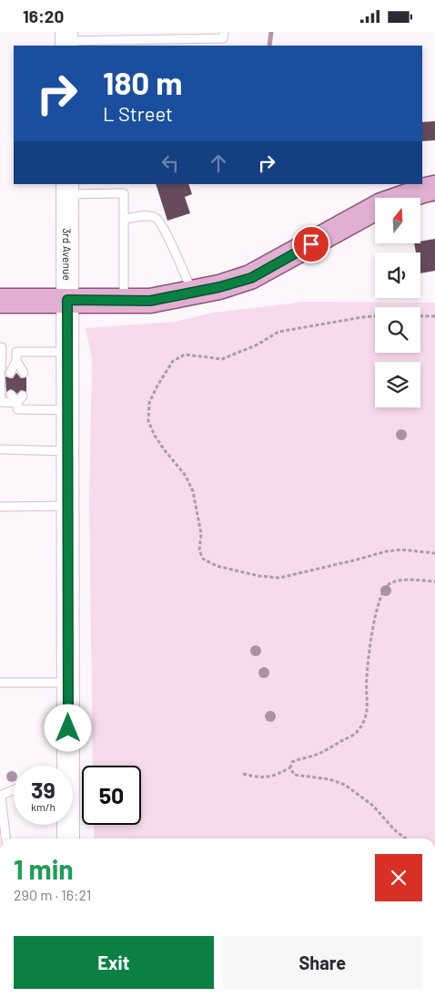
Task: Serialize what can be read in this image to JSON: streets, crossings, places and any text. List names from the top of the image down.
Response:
{
  "streets": {
    "main road": ["3rd Avenue"]
  },
  "north": "top",
  "page": {
    "status": "16:20",
    "turn": ["180 m", "L Street"],
    "speed": "39 km/h",
    "limit": "50",
    "heading": ["1 min", "290 m · 16:21"],
    "buttons": ["Exit", "Share"]
  }
}
